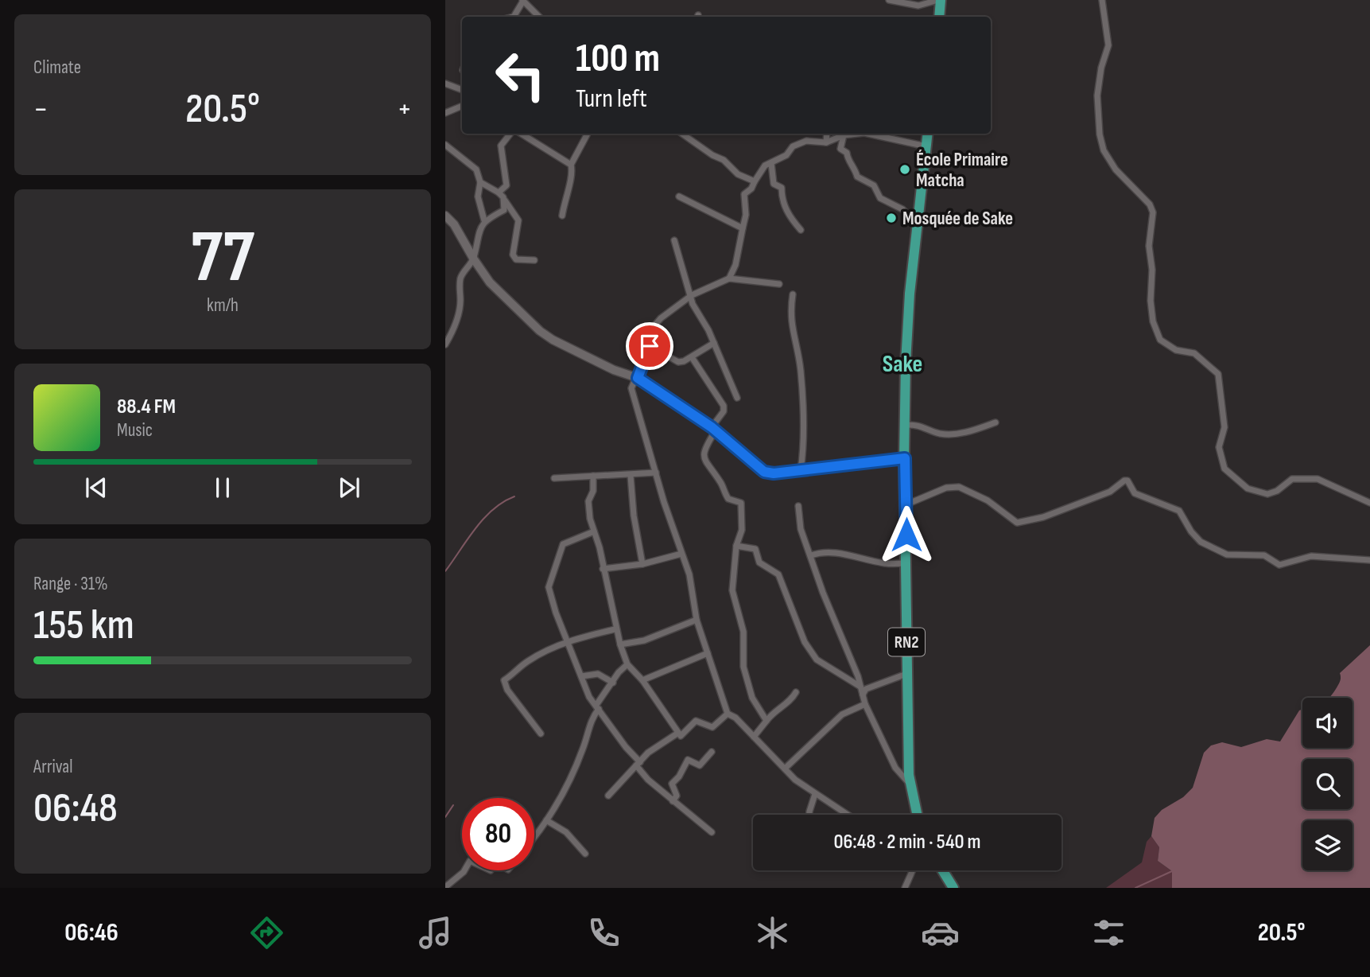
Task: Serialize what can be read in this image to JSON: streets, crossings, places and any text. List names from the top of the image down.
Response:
{
  "streets": {
    "highway": ["RN2"]
  },
  "districts": ["Sake"],
  "places": ["École Primaire Matcha", "Mosquée de Sake"],
  "page": {
    "tile": [
      "Climate",
      ["77", "km/h"],
      ["Range · 31%", "155 km"],
      ["Arrival", "06:48"]
    ],
    "turn": ["100 m", "Turn left"],
    "heat": ["−", "20.5°", "+"],
    "song": ["88.4 FM", "Music"],
    "limit": "80",
    "trip": "06:48 · 2 min · 540 m",
    "tabs": ["06:46", "20.5°"]
  }
}
